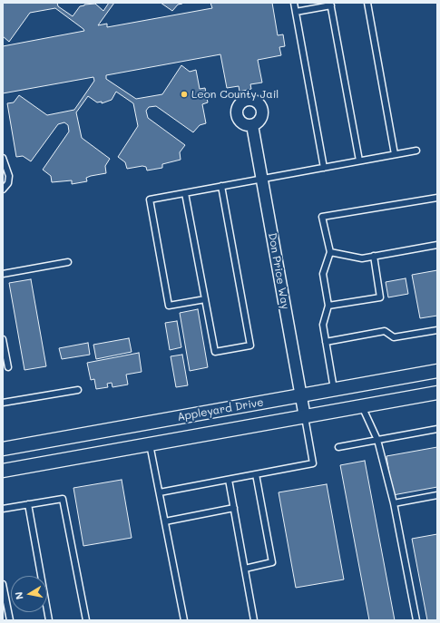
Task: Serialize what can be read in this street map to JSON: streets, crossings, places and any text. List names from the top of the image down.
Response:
{
  "streets": {
    "street": ["Don Price Way", "Appleyard Drive"]
  },
  "crossings": [
    ["Don Price Way", "Appleyard Drive"]
  ],
  "places": ["Leon County Jail"],
  "north": "left"
}
